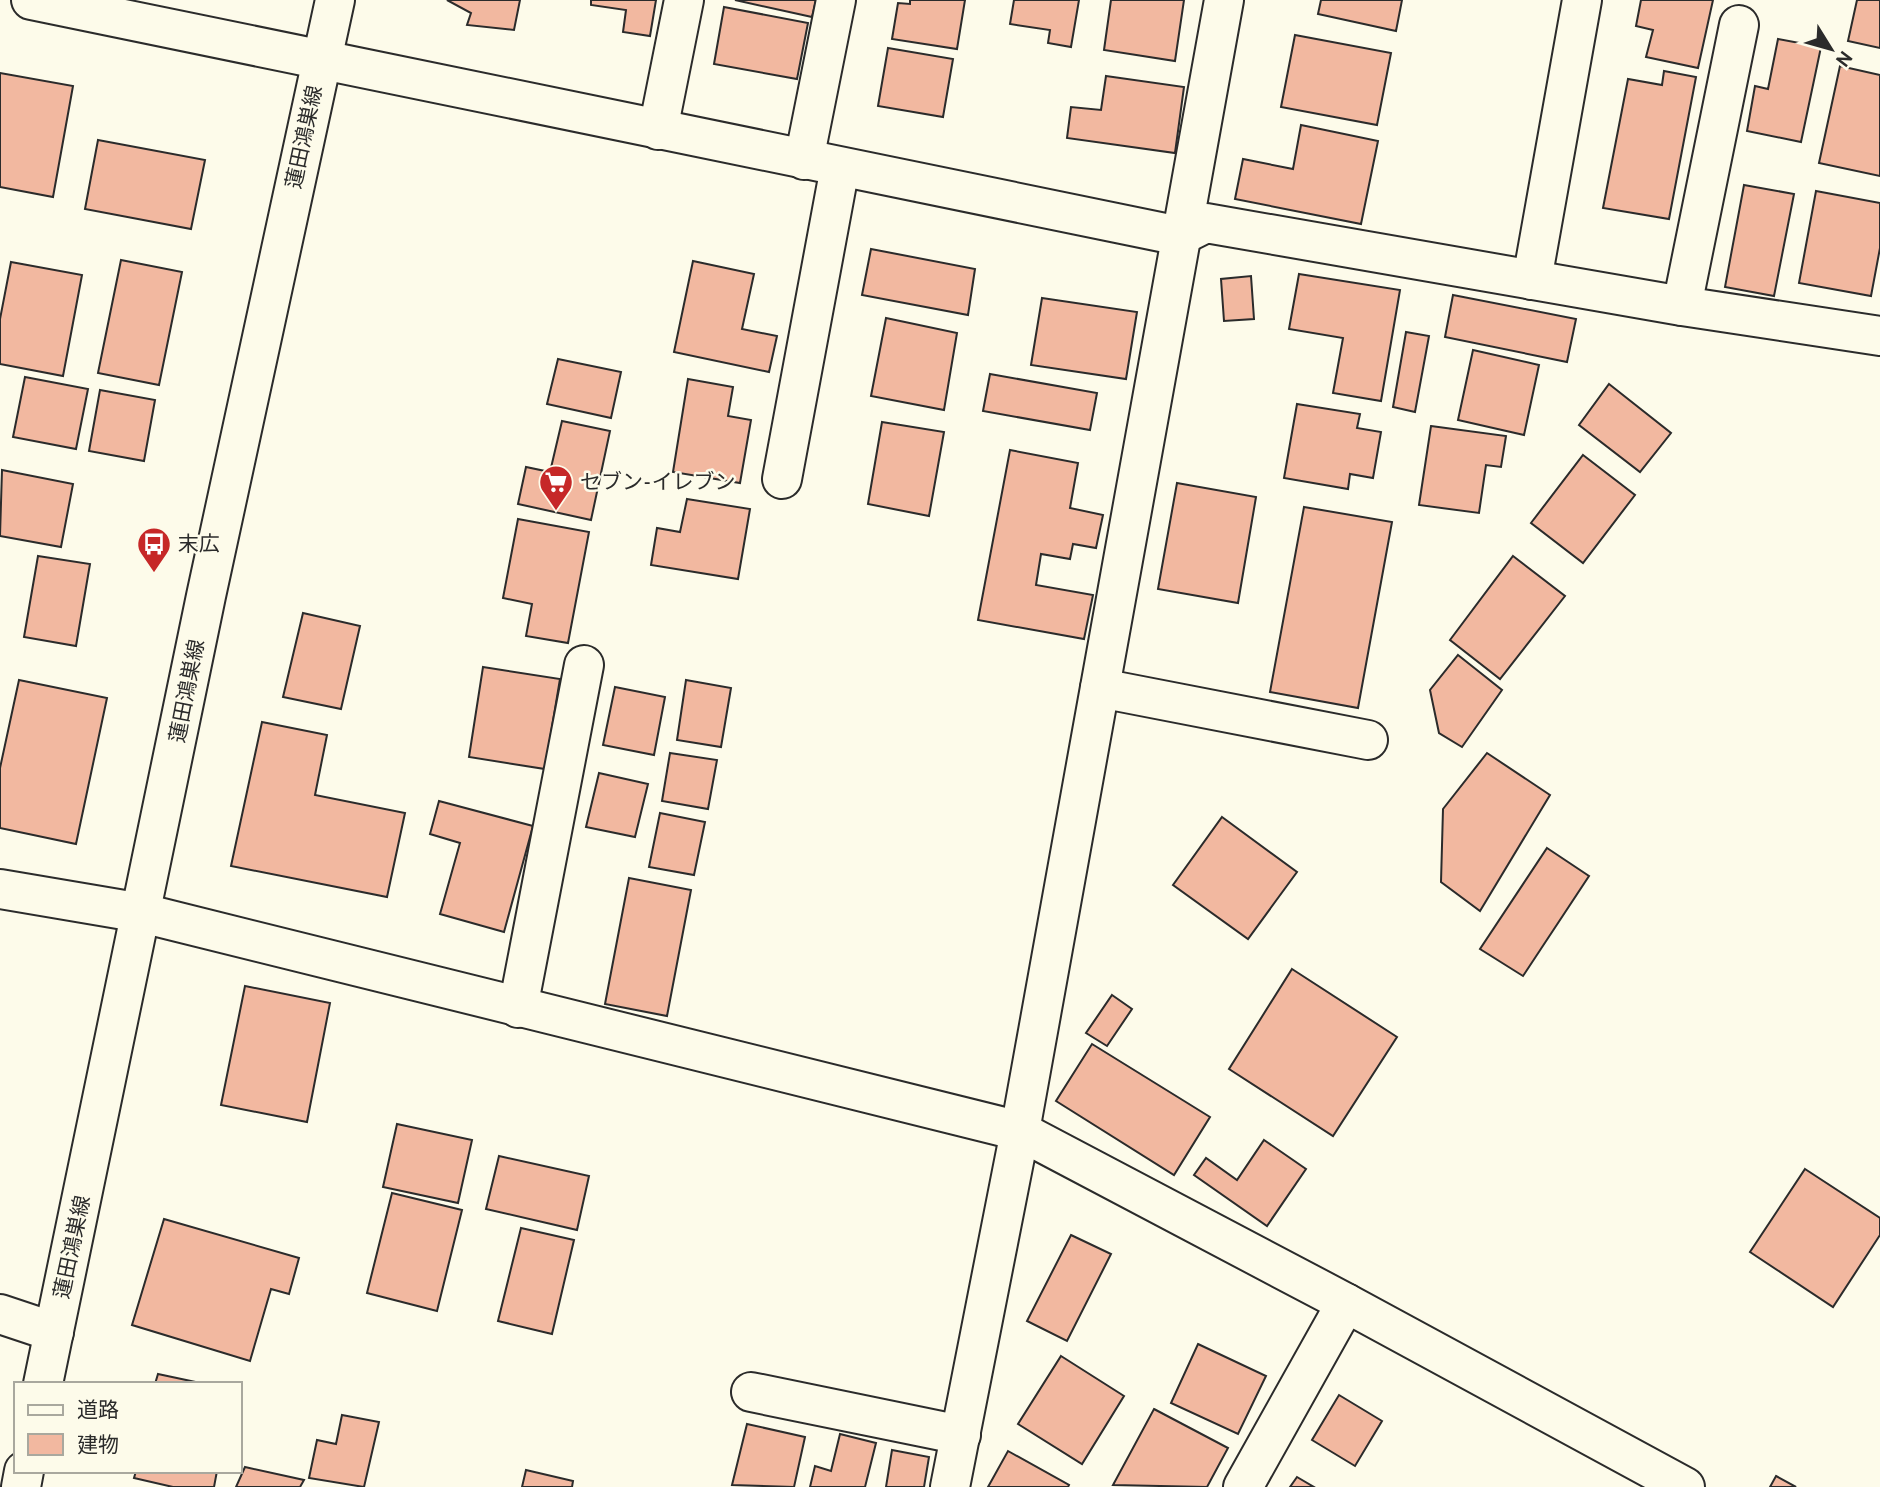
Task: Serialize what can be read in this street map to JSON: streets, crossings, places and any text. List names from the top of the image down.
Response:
{
  "streets": {
    "street": ["蓮田鴻巣線"]
  },
  "places": {
    "supermarket": ["セブン-イレブン"],
    "bus stop": ["末広"]
  },
  "legend": ["道路", "建物"],
  "north": "bottom right"
}
